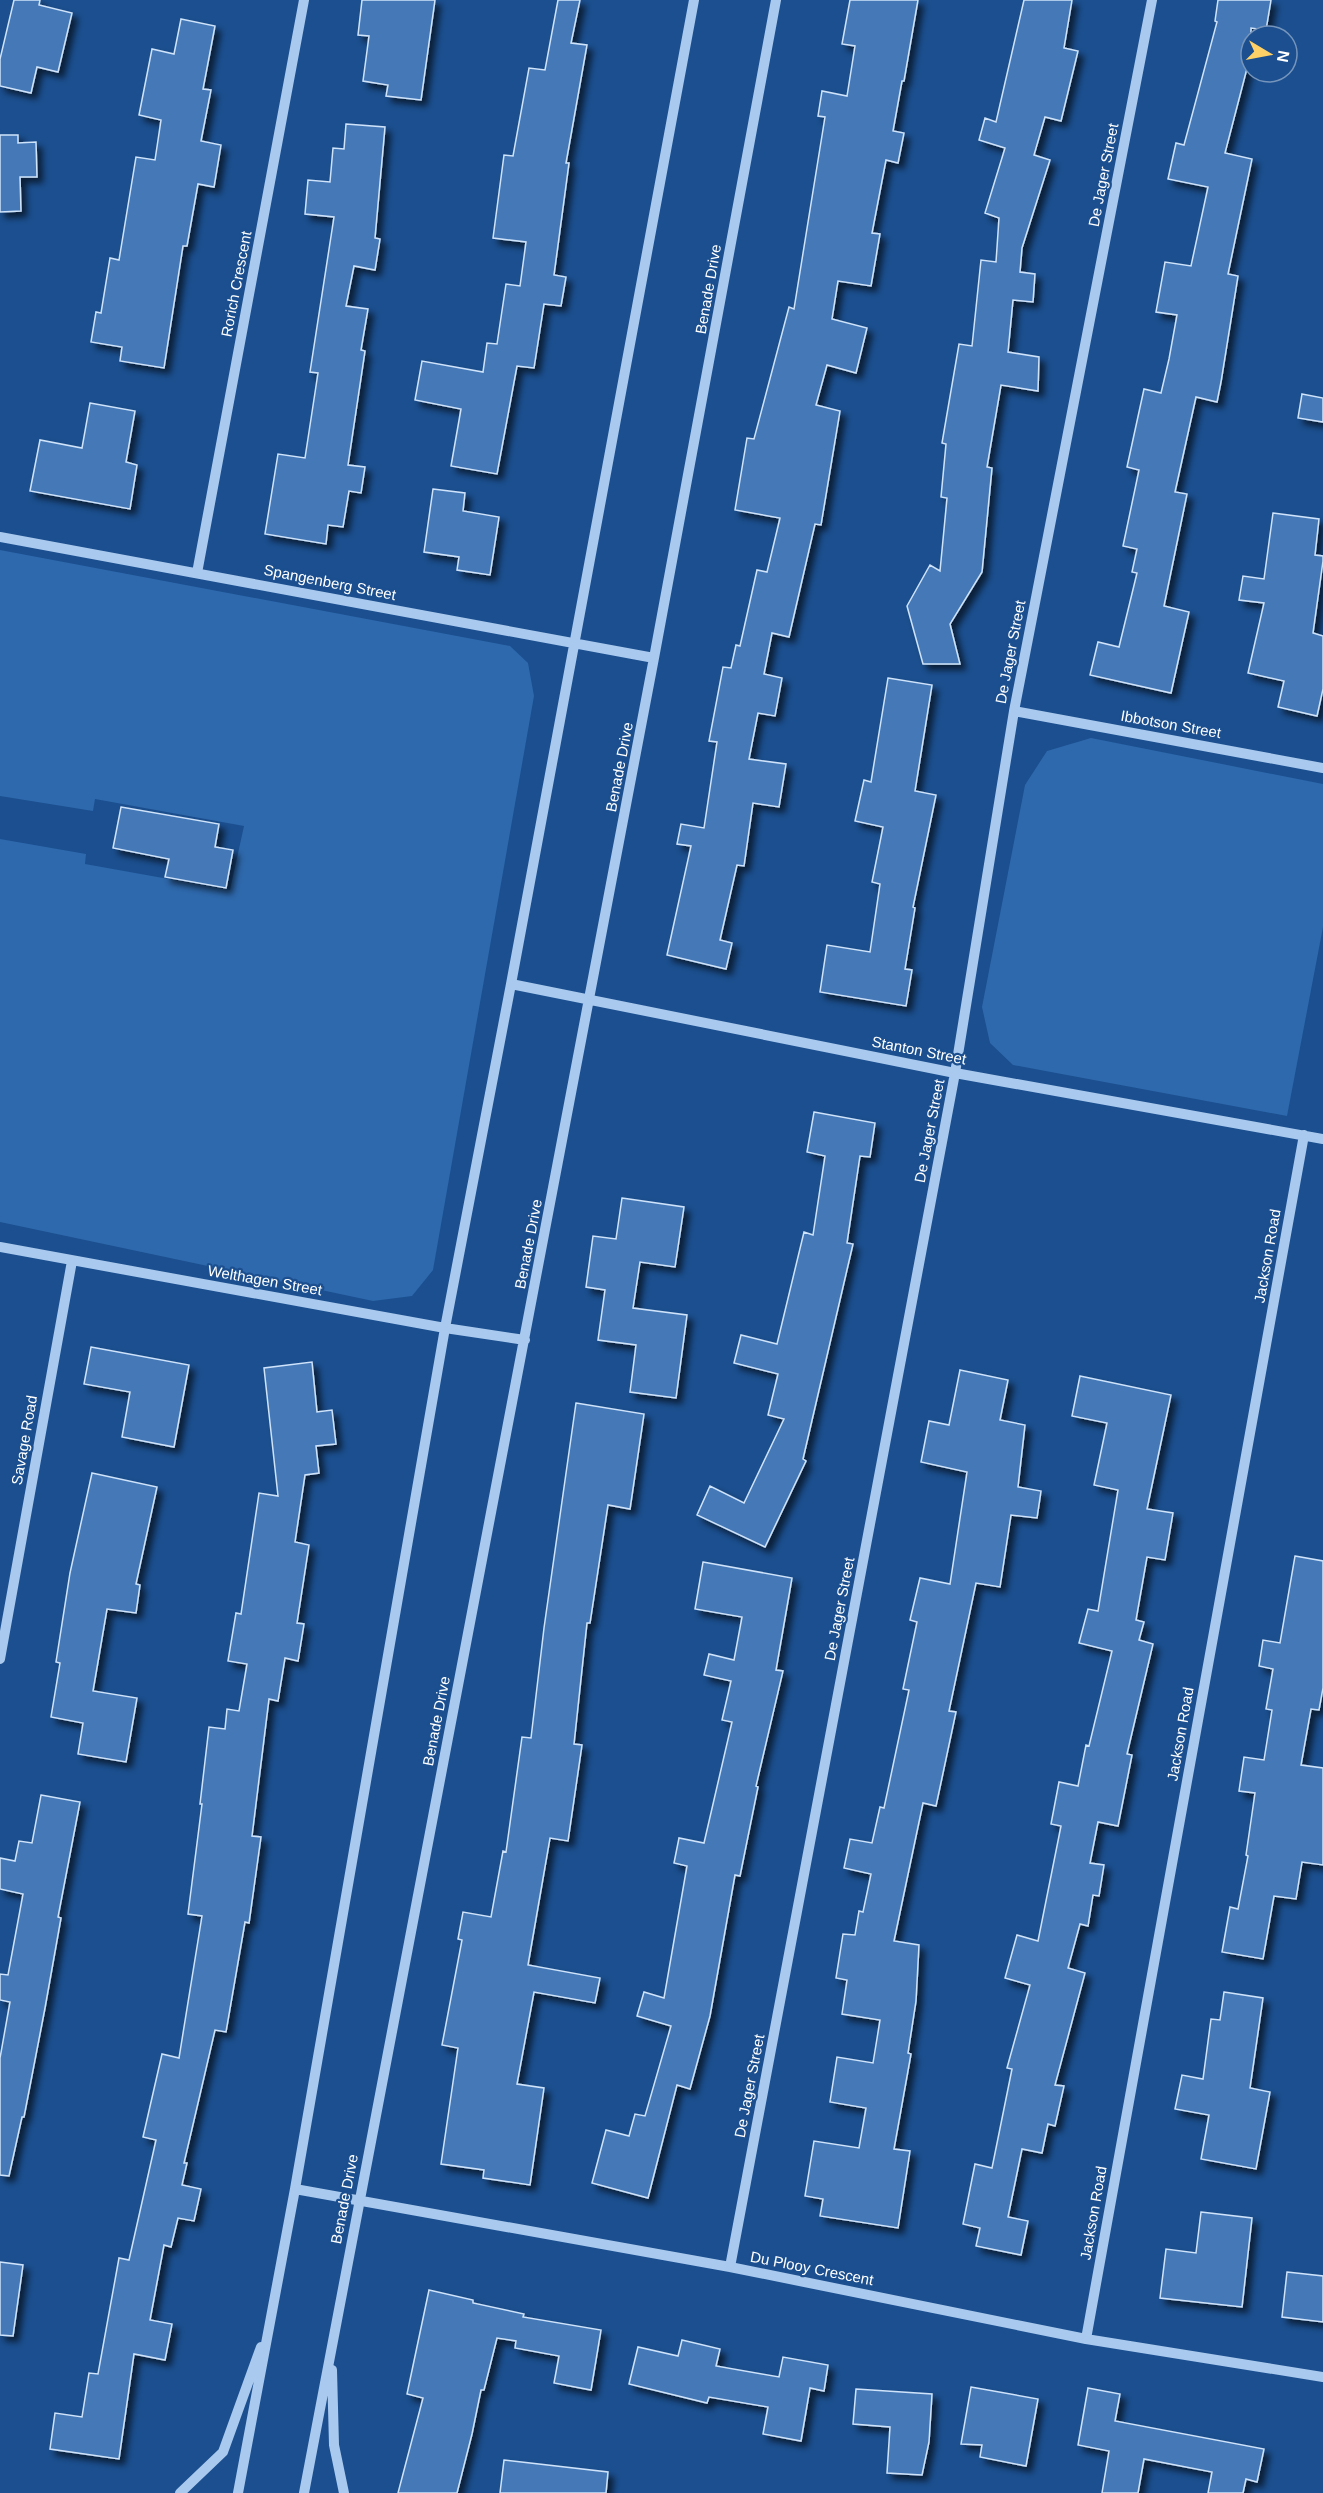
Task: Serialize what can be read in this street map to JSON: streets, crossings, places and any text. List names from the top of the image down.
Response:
{
  "streets": {
    "street": [
      "De Jager Street",
      "Rorich Crescent",
      "Benade Drive",
      "Spangenberg Street",
      "Ibbotson Street",
      "Stanton Street",
      "Jackson Road",
      "Welthagen Street",
      "Savage Road",
      "Du Plooy Crescent"
    ]
  },
  "crossings": [
    ["De Jager Street", "Ibbotson Street"],
    ["De Jager Street", "Stanton Street"],
    ["De Jager Street", "Du Plooy Crescent"],
    ["Rorich Crescent", "Spangenberg Street"],
    ["Benade Drive", "Spangenberg Street"],
    ["Benade Drive", "Stanton Street"],
    ["Benade Drive", "Welthagen Street"],
    ["Benade Drive", "Du Plooy Crescent"],
    ["Stanton Street", "Jackson Road"],
    ["Jackson Road", "Du Plooy Crescent"],
    ["Welthagen Street", "Savage Road"]
  ],
  "north": "right"
}
